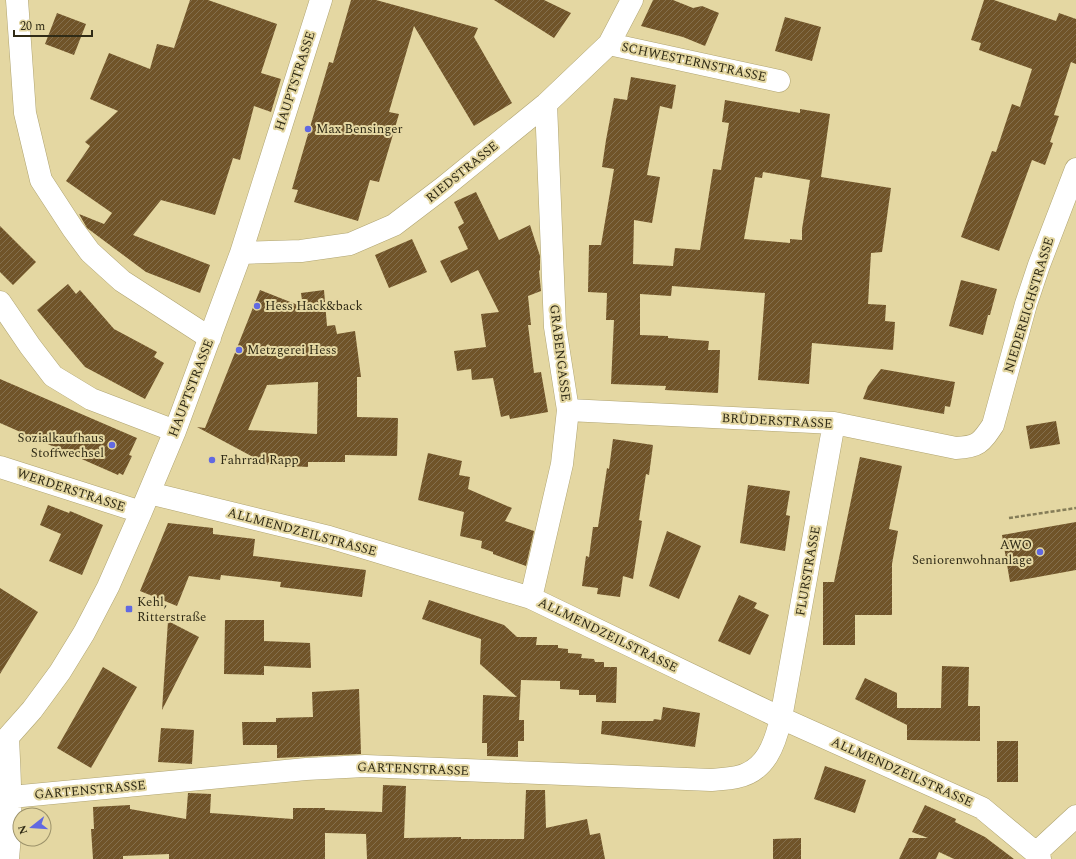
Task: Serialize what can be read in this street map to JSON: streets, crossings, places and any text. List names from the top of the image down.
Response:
{
  "streets": {
    "street": [
      "SCHWESTERNSTRASSE",
      "HAUPTSTRASSE",
      "RIEDSTRASSE",
      "NIEDEREICHSTRASSE",
      "GRABENGASSE",
      "BRÜDERSTRASSE",
      "WERDERSTRASSE",
      "ALLMENDZEILSTRASSE",
      "FLURSTRASSE",
      "GARTENSTRASSE"
    ]
  },
  "crossings": [
    ["SCHWESTERNSTRASSE", "RIEDSTRASSE"],
    ["HAUPTSTRASSE", "RIEDSTRASSE"],
    ["HAUPTSTRASSE", "WERDERSTRASSE"],
    ["HAUPTSTRASSE", "ALLMENDZEILSTRASSE"],
    ["RIEDSTRASSE", "GRABENGASSE"],
    ["NIEDEREICHSTRASSE", "BRÜDERSTRASSE"],
    ["GRABENGASSE", "BRÜDERSTRASSE"],
    ["GRABENGASSE", "ALLMENDZEILSTRASSE"],
    ["BRÜDERSTRASSE", "FLURSTRASSE"],
    ["WERDERSTRASSE", "ALLMENDZEILSTRASSE"],
    ["ALLMENDZEILSTRASSE", "FLURSTRASSE"],
    ["ALLMENDZEILSTRASSE", "GARTENSTRASSE"],
    ["FLURSTRASSE", "GARTENSTRASSE"]
  ],
  "places": {
    "other": [
      "Max Bensinger",
      "Hess Hack&back",
      "Metzgerei Hess",
      "Sozialkaufhaus Stoffwechsel",
      "Fahrrad Rapp",
      "AWO Seniorenwohnanlage"
    ],
    "transit": ["Kehl, Ritterstraße"]
  },
  "scale_bar": "20 m",
  "north": "left"
}
